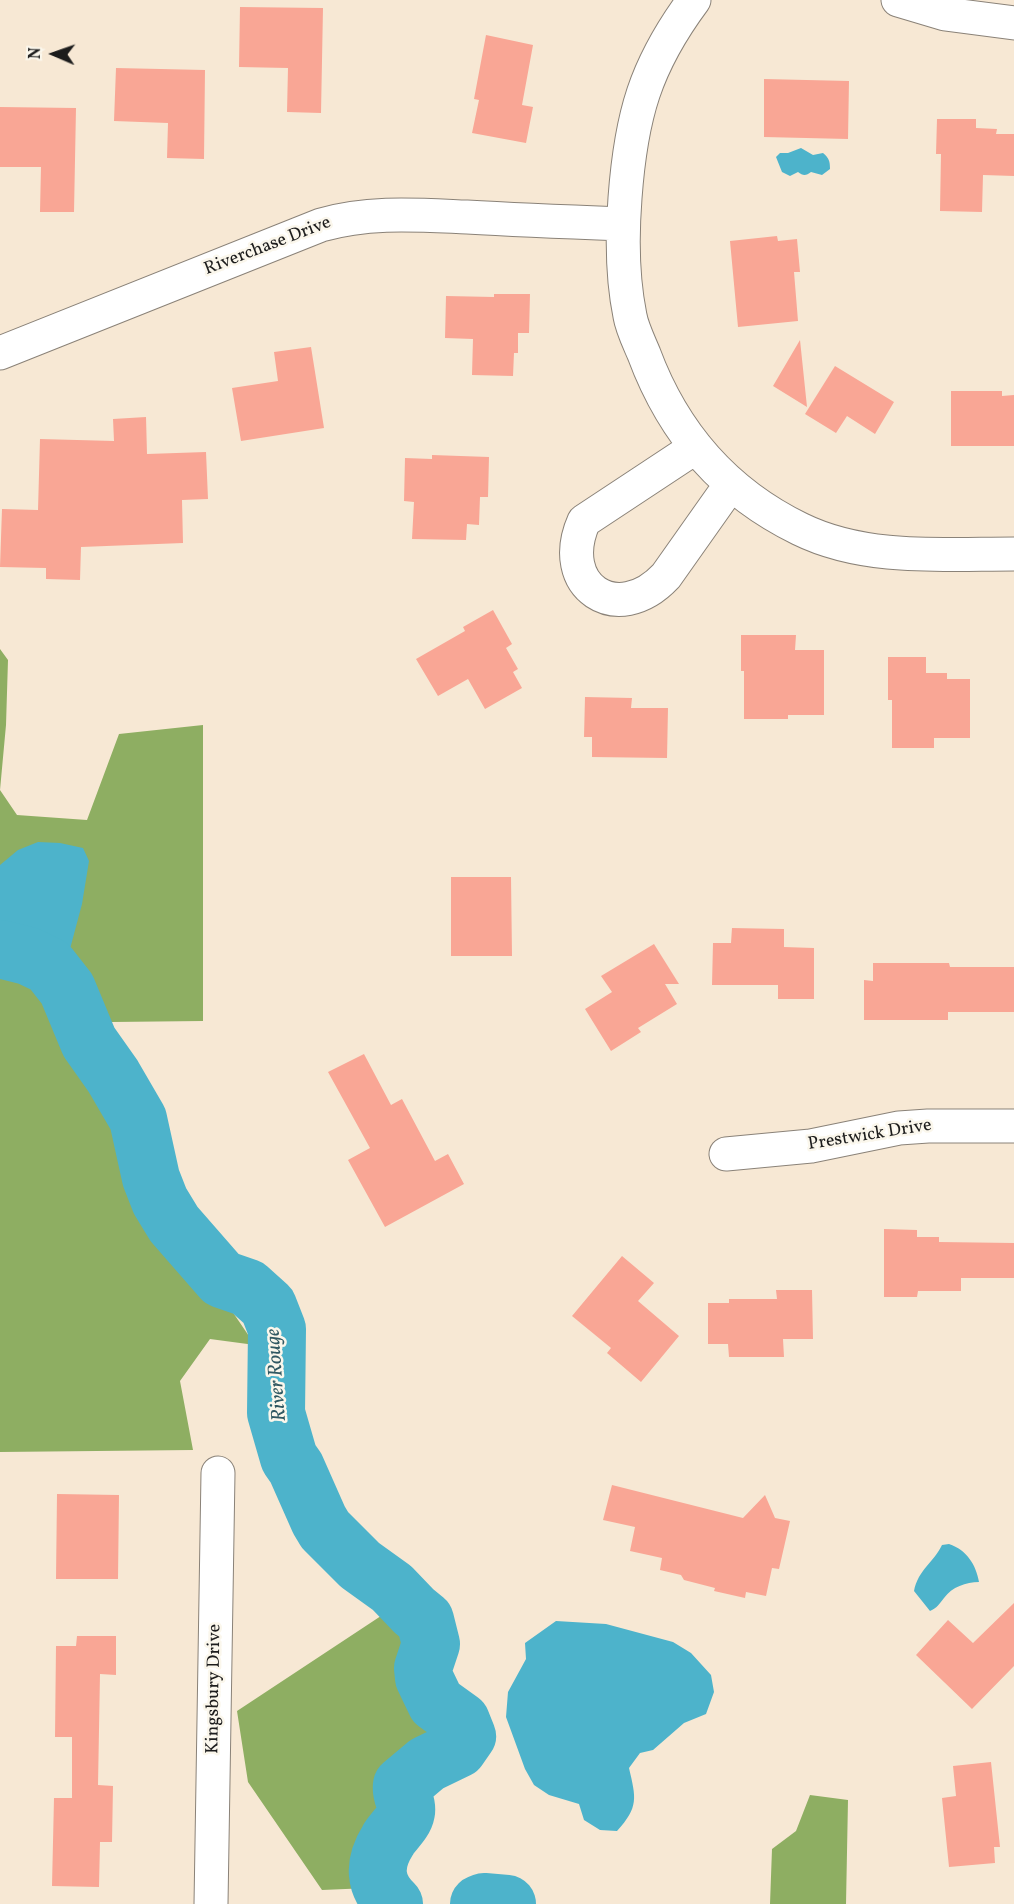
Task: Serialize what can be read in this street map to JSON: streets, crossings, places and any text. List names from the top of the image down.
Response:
{
  "streets": {
    "street": ["Riverchase Drive", "Prestwick Drive", "Kingsbury Drive"]
  },
  "water": ["River Rouge"],
  "north": "left"
}
